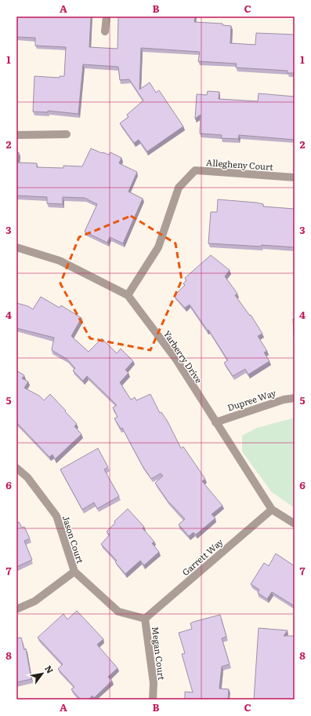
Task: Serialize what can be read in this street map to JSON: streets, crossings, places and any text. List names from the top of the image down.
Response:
{
  "streets": {
    "street": [
      "Allegheny Court",
      "Yarberry Drive",
      "Dupree Way",
      "Jason Court",
      "Garrett Way",
      "Megan Court"
    ]
  },
  "crossings": [
    ["Allegheny Court", "Yarberry Drive"],
    ["Yarberry Drive", "Dupree Way"],
    ["Yarberry Drive", "Garrett Way"],
    ["Jason Court", "Megan Court"],
    ["Garrett Way", "Megan Court"]
  ],
  "north": "top right",
  "grid": {
    "columns": ["A", "B", "C"],
    "rows": [
      "1",
      "2",
      "3",
      "4",
      "5",
      "6",
      "7",
      "8"
    ]
  }
}
